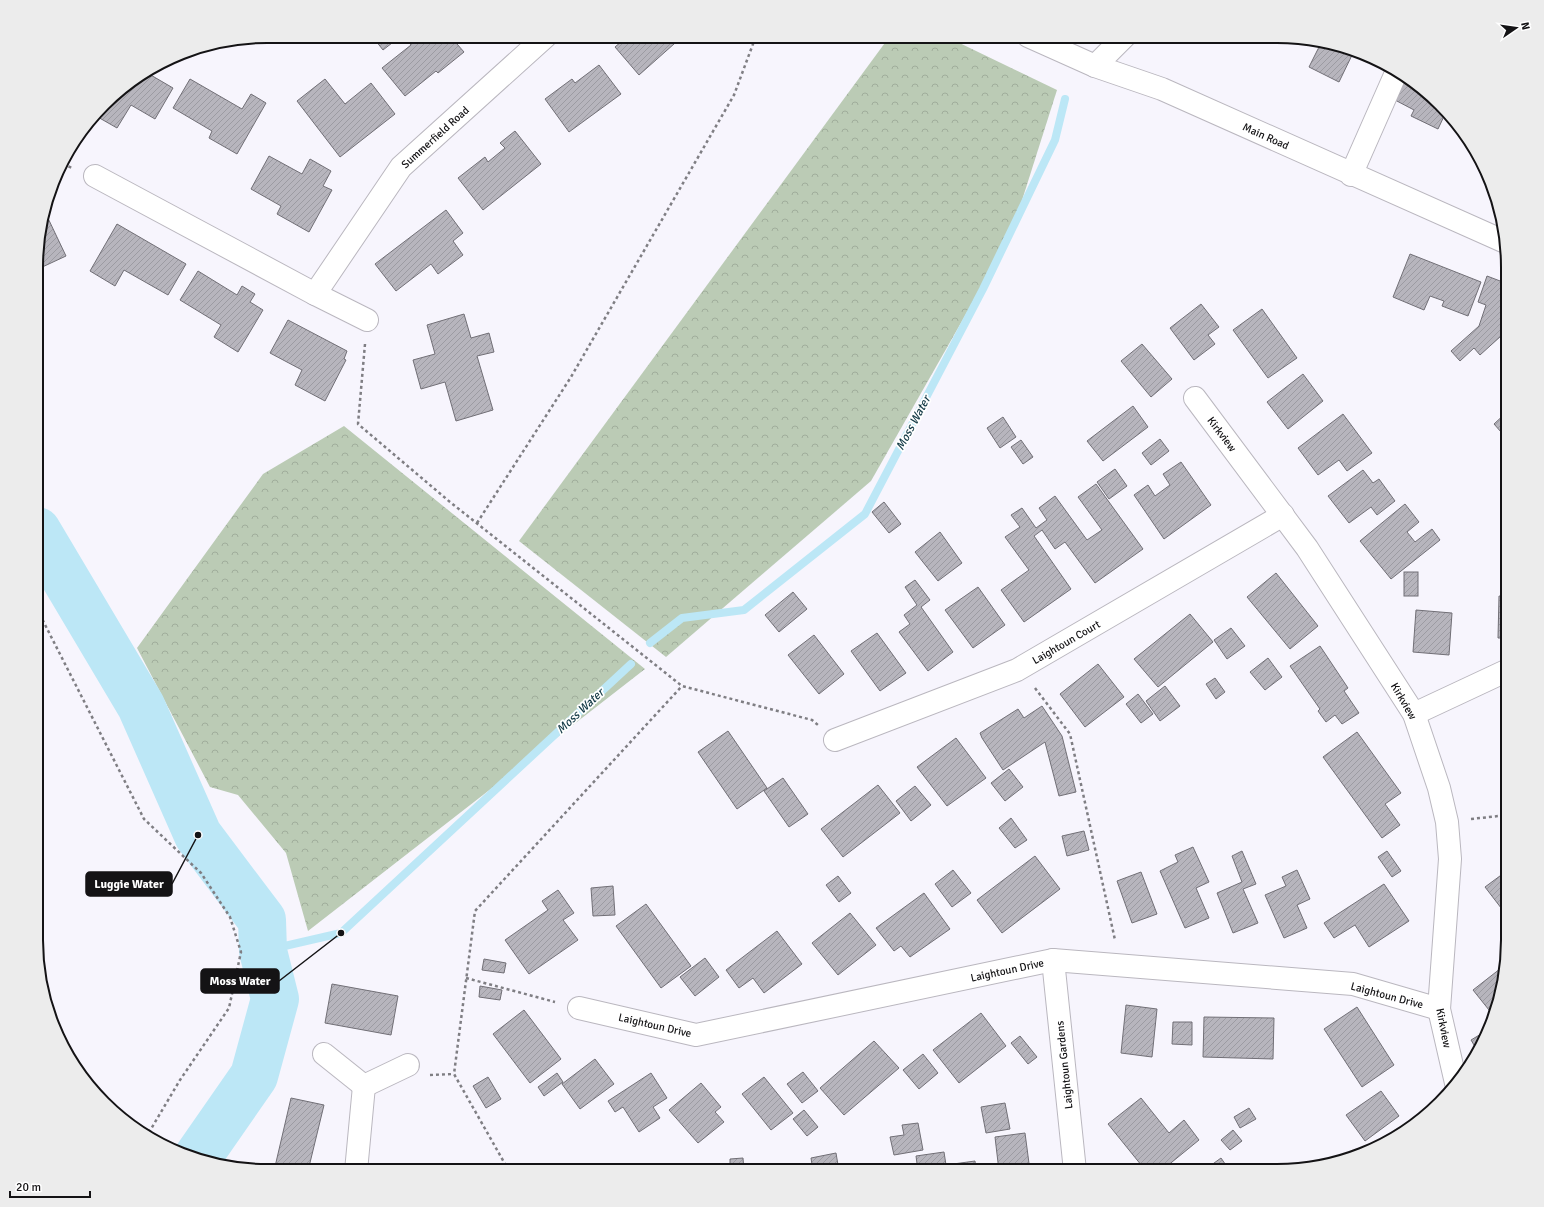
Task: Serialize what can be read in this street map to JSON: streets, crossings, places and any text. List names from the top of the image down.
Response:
{
  "streets": {
    "street": [
      "Main Road",
      "Summerfield Road",
      "Kirkview",
      "Laightoun Court",
      "Laightoun Drive",
      "Laightoun Gardens"
    ]
  },
  "crossings": [
    ["Kirkview", "Laightoun Court"],
    ["Kirkview", "Laightoun Drive"],
    ["Laightoun Drive", "Laightoun Gardens"]
  ],
  "water": ["Moss Water"],
  "places": ["Luggie Water", "Moss Water"],
  "scale_bar": "20 m",
  "north": "right"
}
